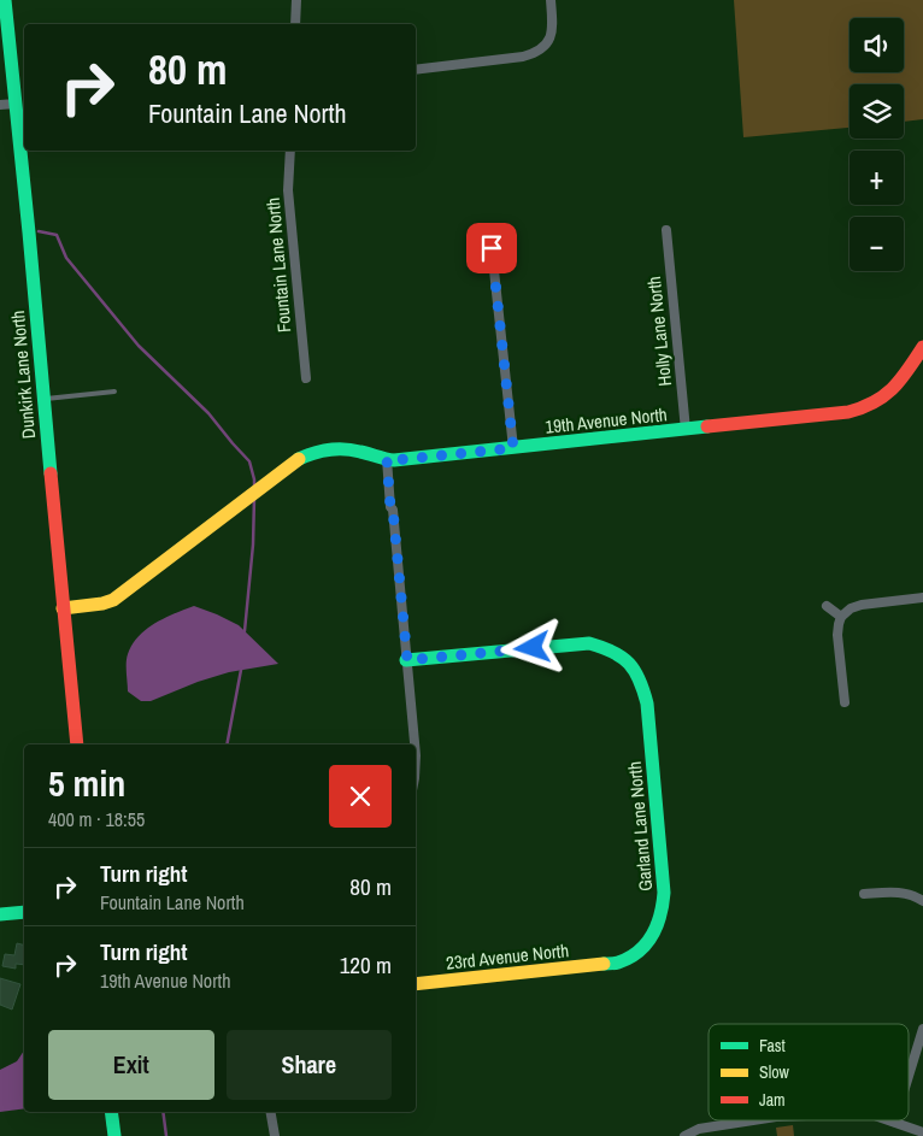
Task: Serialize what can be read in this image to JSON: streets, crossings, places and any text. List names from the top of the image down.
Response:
{
  "streets": {
    "street": [
      "Fountain Lane North",
      "Holly Lane North",
      "Dunkirk Lane North",
      "19th Avenue North",
      "Garland Lane North",
      "23rd Avenue North"
    ]
  },
  "crossings": [
    ["Holly Lane North", "19th Avenue North"],
    ["Dunkirk Lane North", "19th Avenue North"],
    ["Garland Lane North", "23rd Avenue North"]
  ],
  "legend": ["Fast", "Slow", "Jam"],
  "page": {
    "map_buttons": ["+", "−"],
    "turn": ["80 m", "Fountain Lane North"],
    "heading": ["5 min", "400 m · 18:55"],
    "list": [
      {
        "name": "Turn right",
        "note": "Fountain Lane North",
        "value": "80 m"
      },
      {
        "name": "Turn right",
        "note": "19th Avenue North",
        "value": "120 m"
      }
    ],
    "buttons": ["Exit", "Share"]
  }
}
